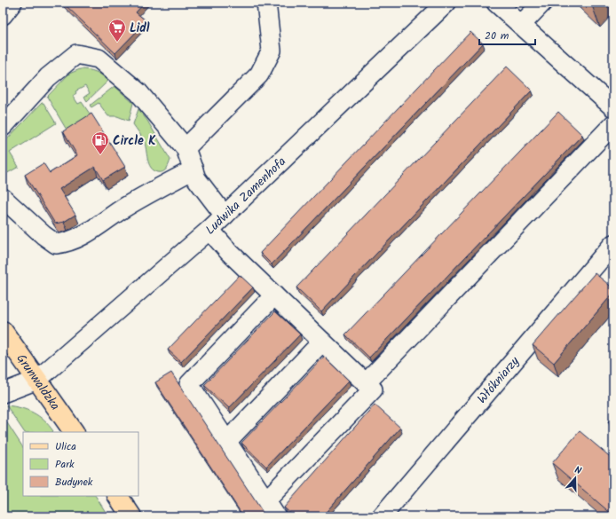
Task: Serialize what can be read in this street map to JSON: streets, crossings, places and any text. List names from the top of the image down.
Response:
{
  "streets": {
    "main road": ["Grunwaldzka"],
    "street": ["Ludwika Zamenhofa", "Włókniarzy"]
  },
  "crossings": [
    ["Ludwika Zamenhofa", "Grunwaldzka"]
  ],
  "places": {
    "supermarket": ["Lidl"],
    "fuel station": ["Circle K"]
  },
  "legend": ["Ulica", "Park", "Budynek"],
  "scale_bar": "20 m",
  "north": "top"
}
